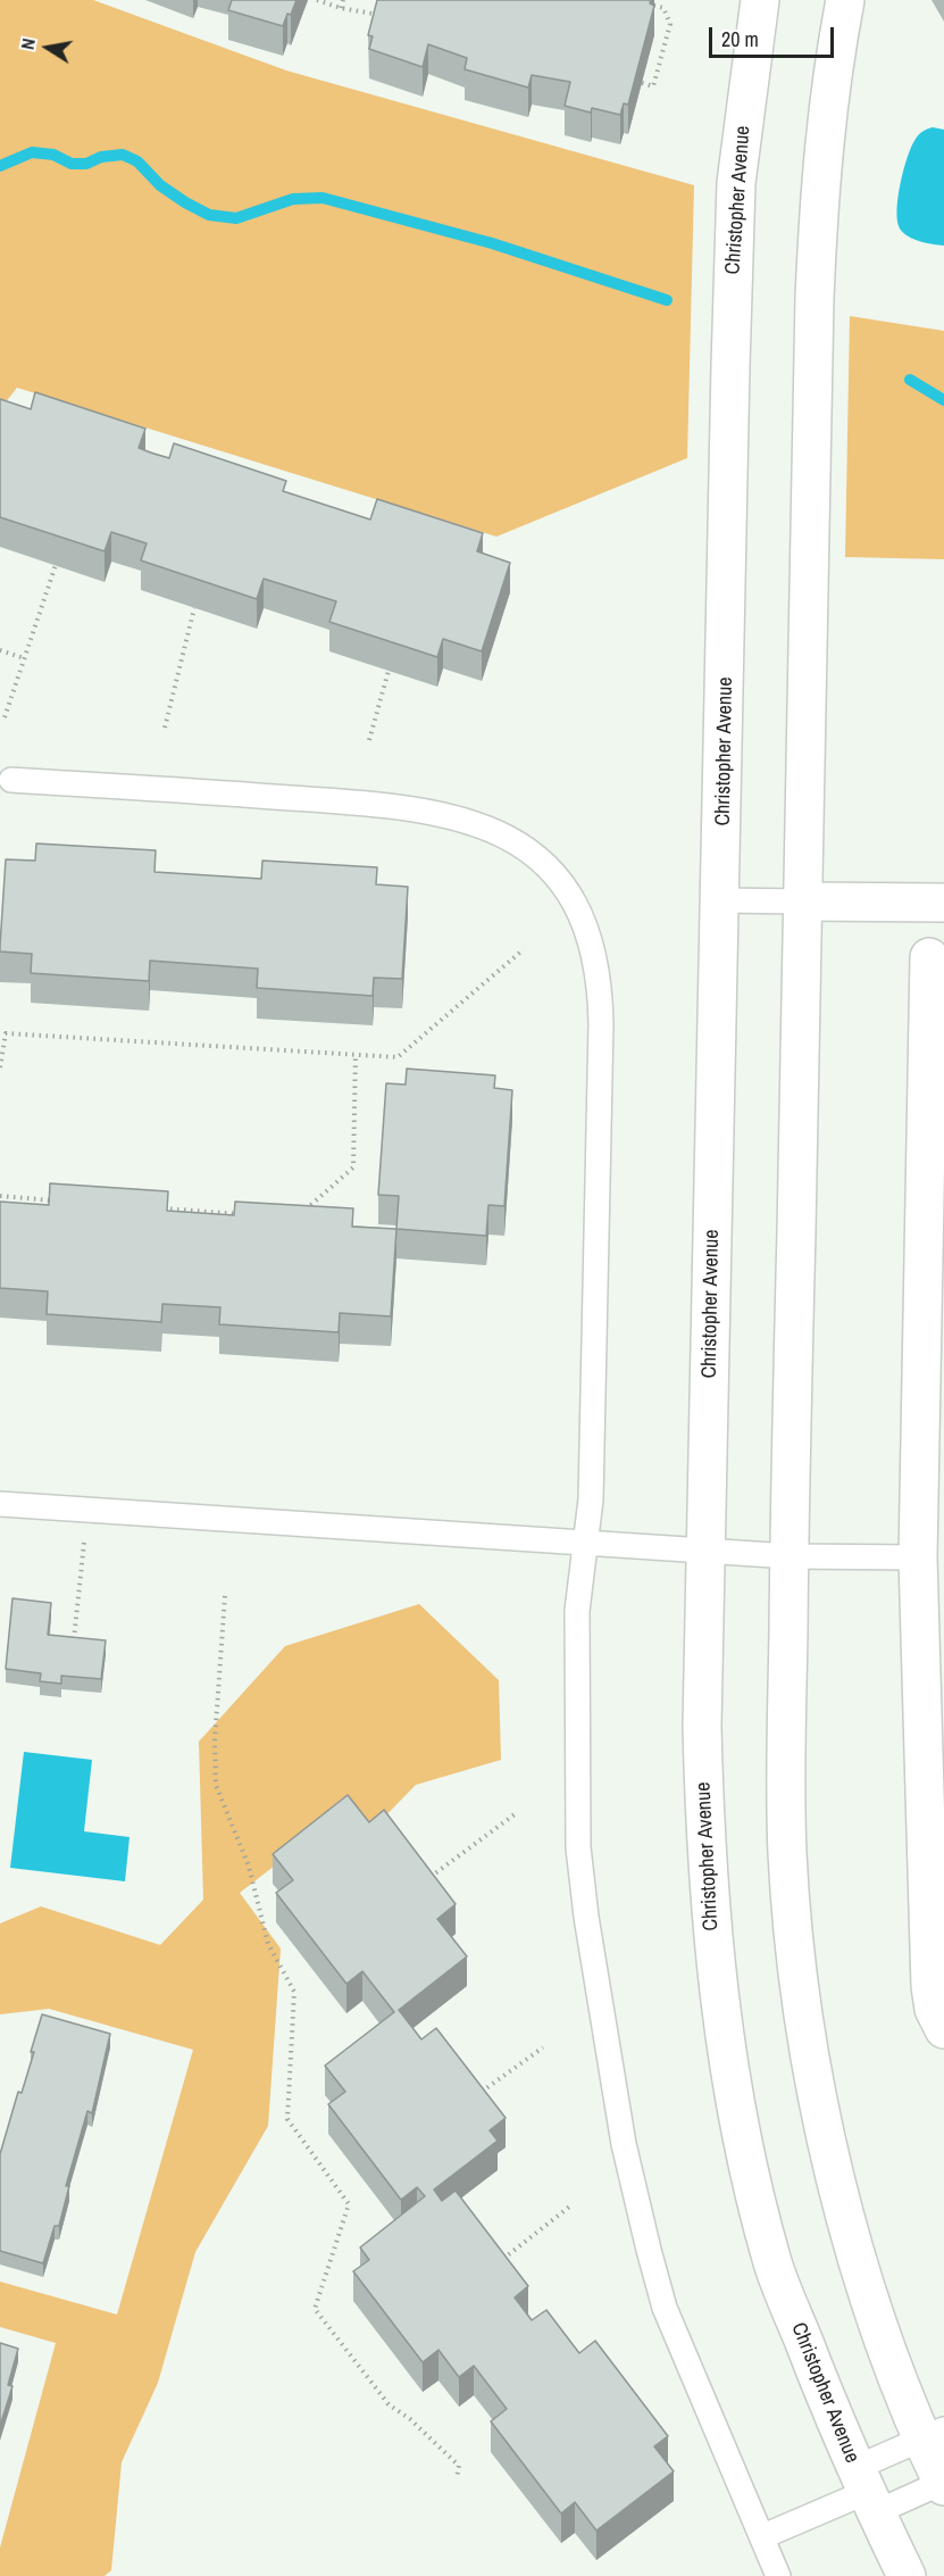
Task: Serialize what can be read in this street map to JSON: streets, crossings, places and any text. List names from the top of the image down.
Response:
{
  "streets": {
    "street": ["Christopher Avenue"]
  },
  "scale_bar": "20 m",
  "north": "left"
}
